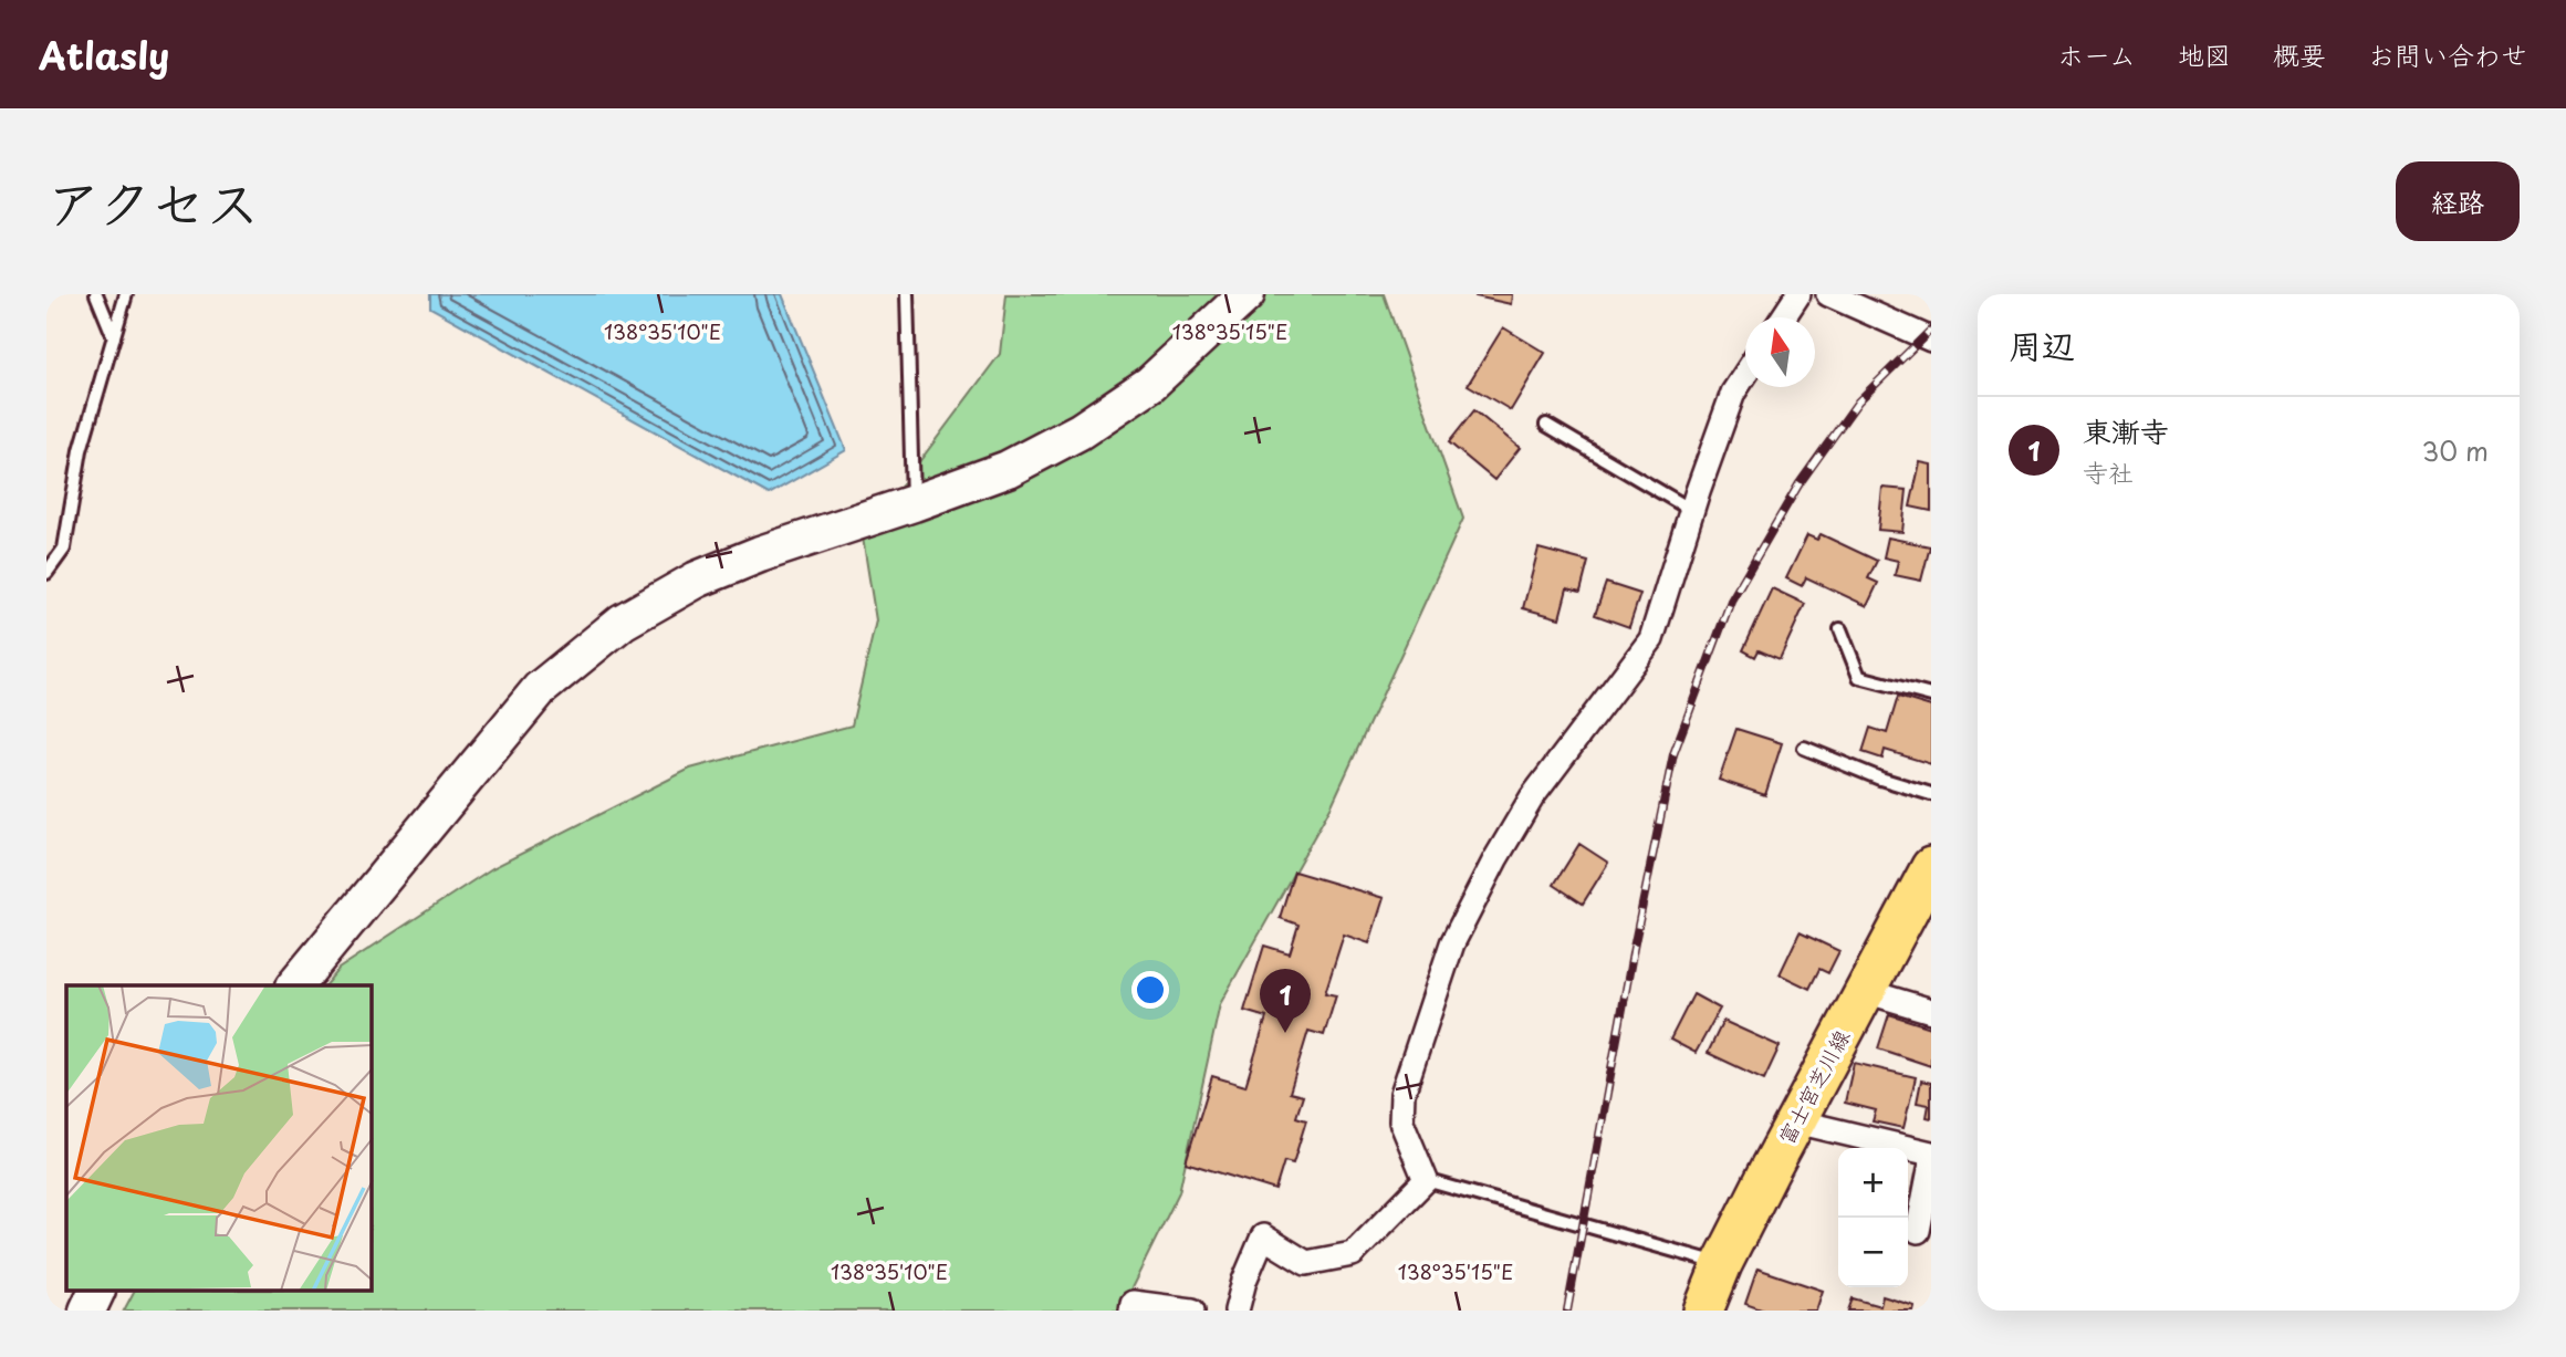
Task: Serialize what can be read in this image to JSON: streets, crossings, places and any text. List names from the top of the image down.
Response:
{
  "streets": {
    "main road": ["富士宮芝川線"]
  },
  "north": "top",
  "page": {
    "header": "Atlasly",
    "nav": [
      "ホーム",
      "地図",
      "概要",
      "お問い合わせ"
    ],
    "title": "アクセス",
    "buttons": "経路",
    "heading": "周辺",
    "list": [
      {
        "mark": "1",
        "name": "東漸寺",
        "note": "寺社",
        "value": "30 m"
      }
    ],
    "pins": "1",
    "map_buttons": ["+", "−"]
  },
  "coordinates": ["138°35'10\"E", "138°35'15\"E"]
}
